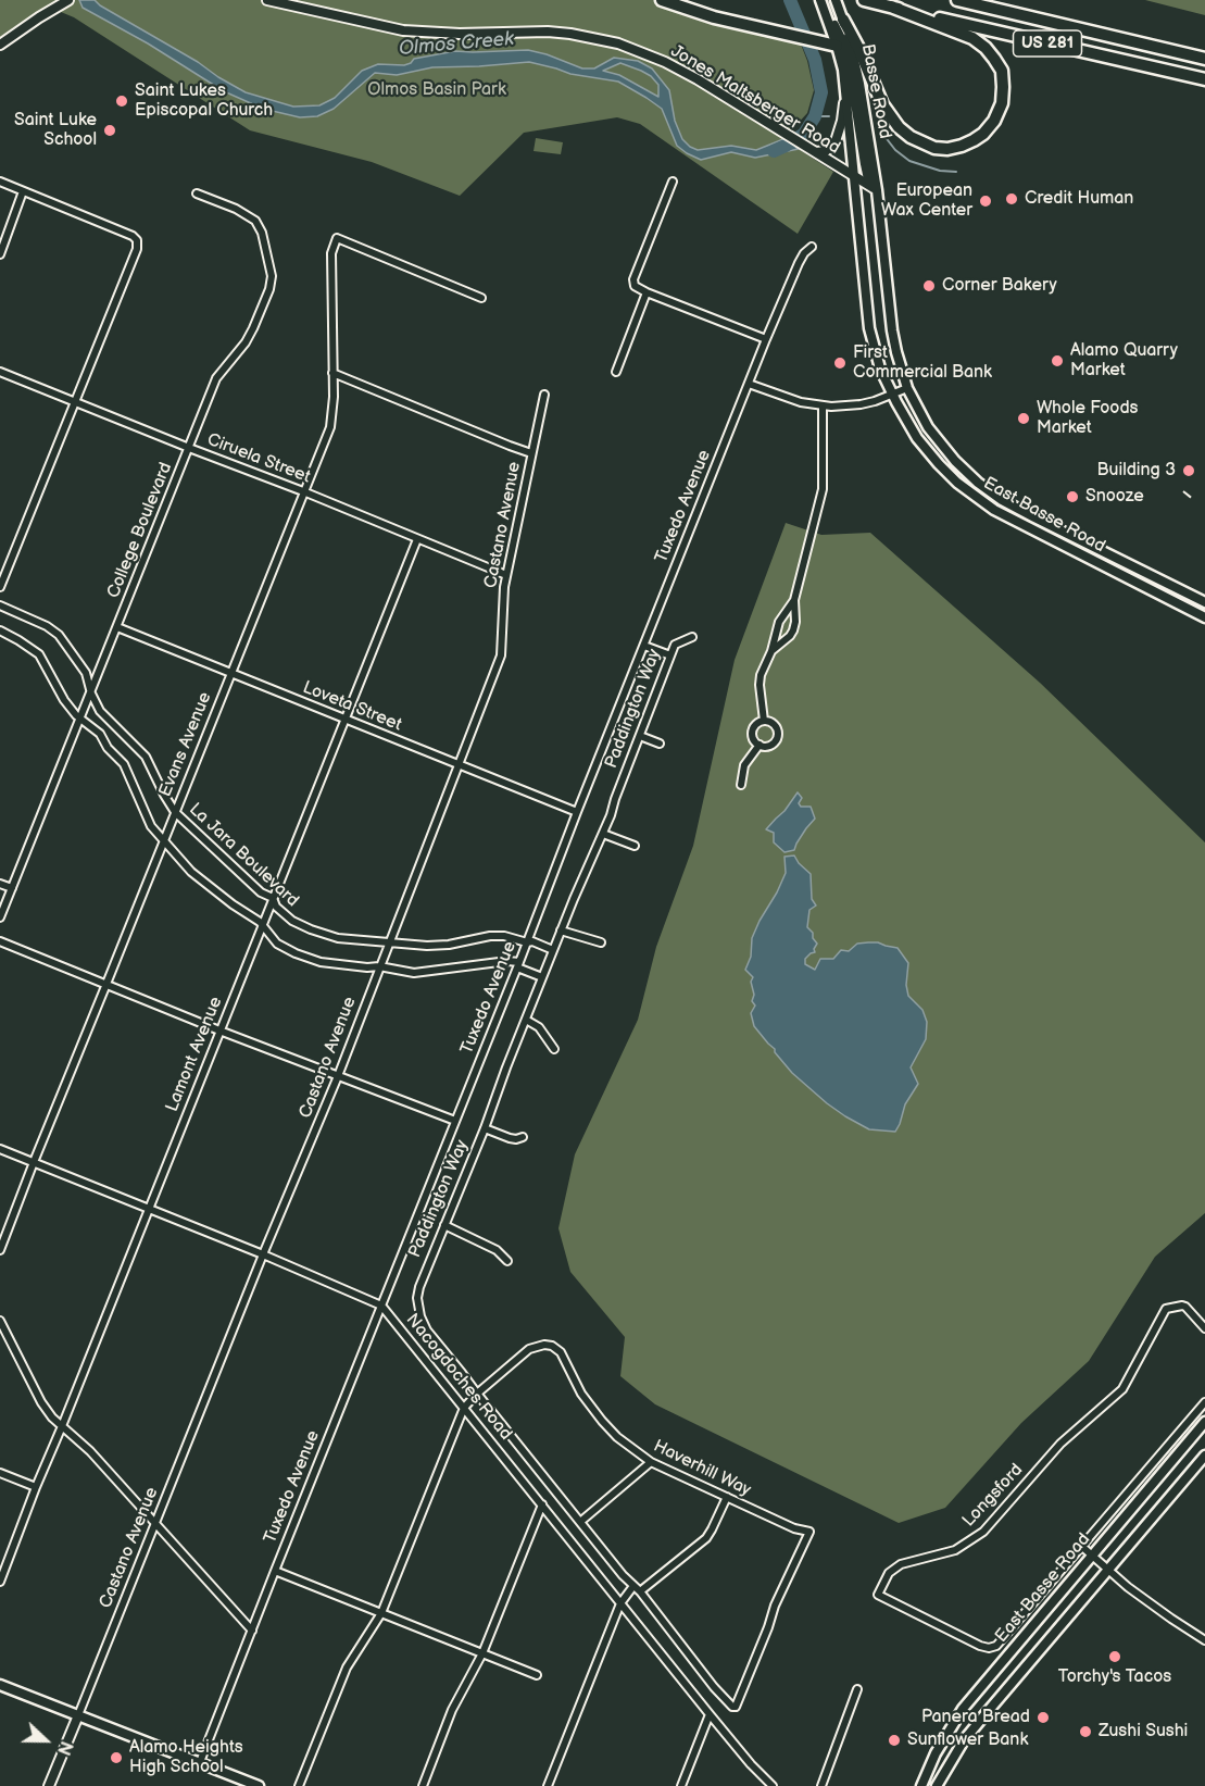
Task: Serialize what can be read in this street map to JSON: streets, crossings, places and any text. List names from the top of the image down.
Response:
{
  "streets": {
    "highway": ["US 281"],
    "main road": ["Basse Road", "East Basse Road"],
    "street": [
      "Jones Maltsberger Road",
      "Ciruela Street",
      "Tuxedo Avenue",
      "Castano Avenue",
      "College Boulevard",
      "Loveta Street",
      "Paddington Way",
      "Evans Avenue",
      "La Jara Boulevard",
      "Lamont Avenue",
      "Nacogdoches Road",
      "Haverhill Way",
      "Longsford"
    ]
  },
  "crossings": [
    ["Basse Road", "Jones Maltsberger Road"],
    ["Basse Road", "East Basse Road"],
    ["Jones Maltsberger Road", "East Basse Road"],
    ["Ciruela Street", "Castano Avenue"],
    ["Ciruela Street", "College Boulevard"],
    ["Ciruela Street", "Evans Avenue"],
    ["Ciruela Street", "Lamont Avenue"],
    ["Tuxedo Avenue", "Loveta Street"],
    ["Tuxedo Avenue", "La Jara Boulevard"],
    ["Tuxedo Avenue", "Nacogdoches Road"],
    ["Castano Avenue", "Loveta Street"],
    ["Castano Avenue", "La Jara Boulevard"],
    ["Castano Avenue", "Nacogdoches Road"],
    ["College Boulevard", "Loveta Street"],
    ["College Boulevard", "La Jara Boulevard"],
    ["Loveta Street", "Evans Avenue"],
    ["Loveta Street", "Lamont Avenue"],
    ["Paddington Way", "La Jara Boulevard"],
    ["Paddington Way", "Haverhill Way"],
    ["Evans Avenue", "La Jara Boulevard"],
    ["Evans Avenue", "Nacogdoches Road"],
    ["La Jara Boulevard", "Lamont Avenue"],
    ["Lamont Avenue", "Nacogdoches Road"],
    ["Nacogdoches Road", "Haverhill Way"]
  ],
  "water": ["Olmos Creek"],
  "parks": ["Olmos Basin Park"],
  "places": [
    "Saint Lukes Episcopal Church",
    "Saint Luke School",
    "Credit Human",
    "European Wax Center",
    "Corner Bakery",
    "Alamo Quarry Market",
    "First Commercial Bank",
    "Whole Foods Market",
    "Building 3",
    "Snooze",
    "Torchy's Tacos",
    "Panera Bread",
    "Zushi Sushi",
    "Sunflower Bank",
    "Alamo Heights High School"
  ],
  "north": "right"
}
